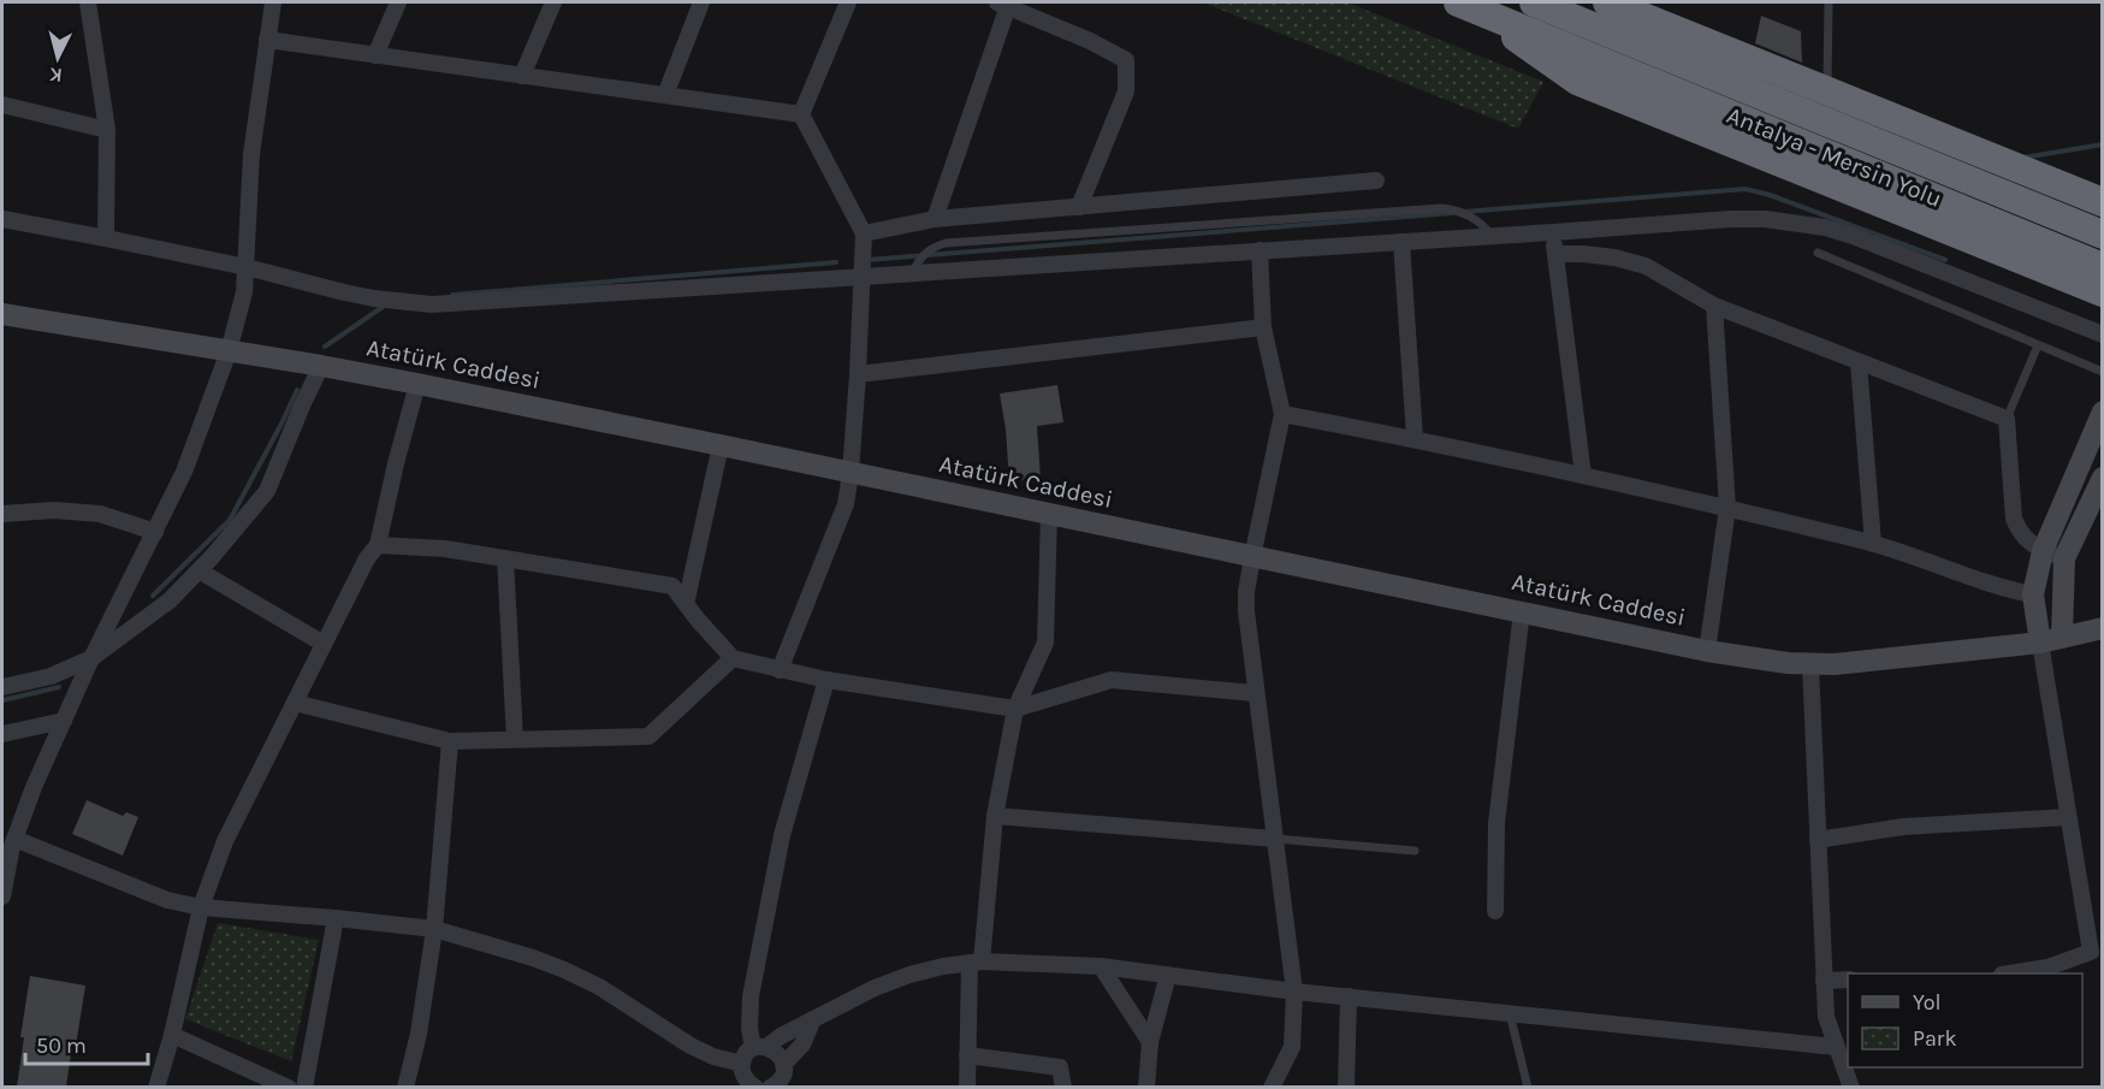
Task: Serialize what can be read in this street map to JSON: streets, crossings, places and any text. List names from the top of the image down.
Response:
{
  "streets": {
    "highway": ["Antalya - Mersin Yolu"],
    "main road": ["Atatürk Caddesi"]
  },
  "legend": ["Yol", "Park"],
  "scale_bar": "50 m",
  "north": "bottom"
}
